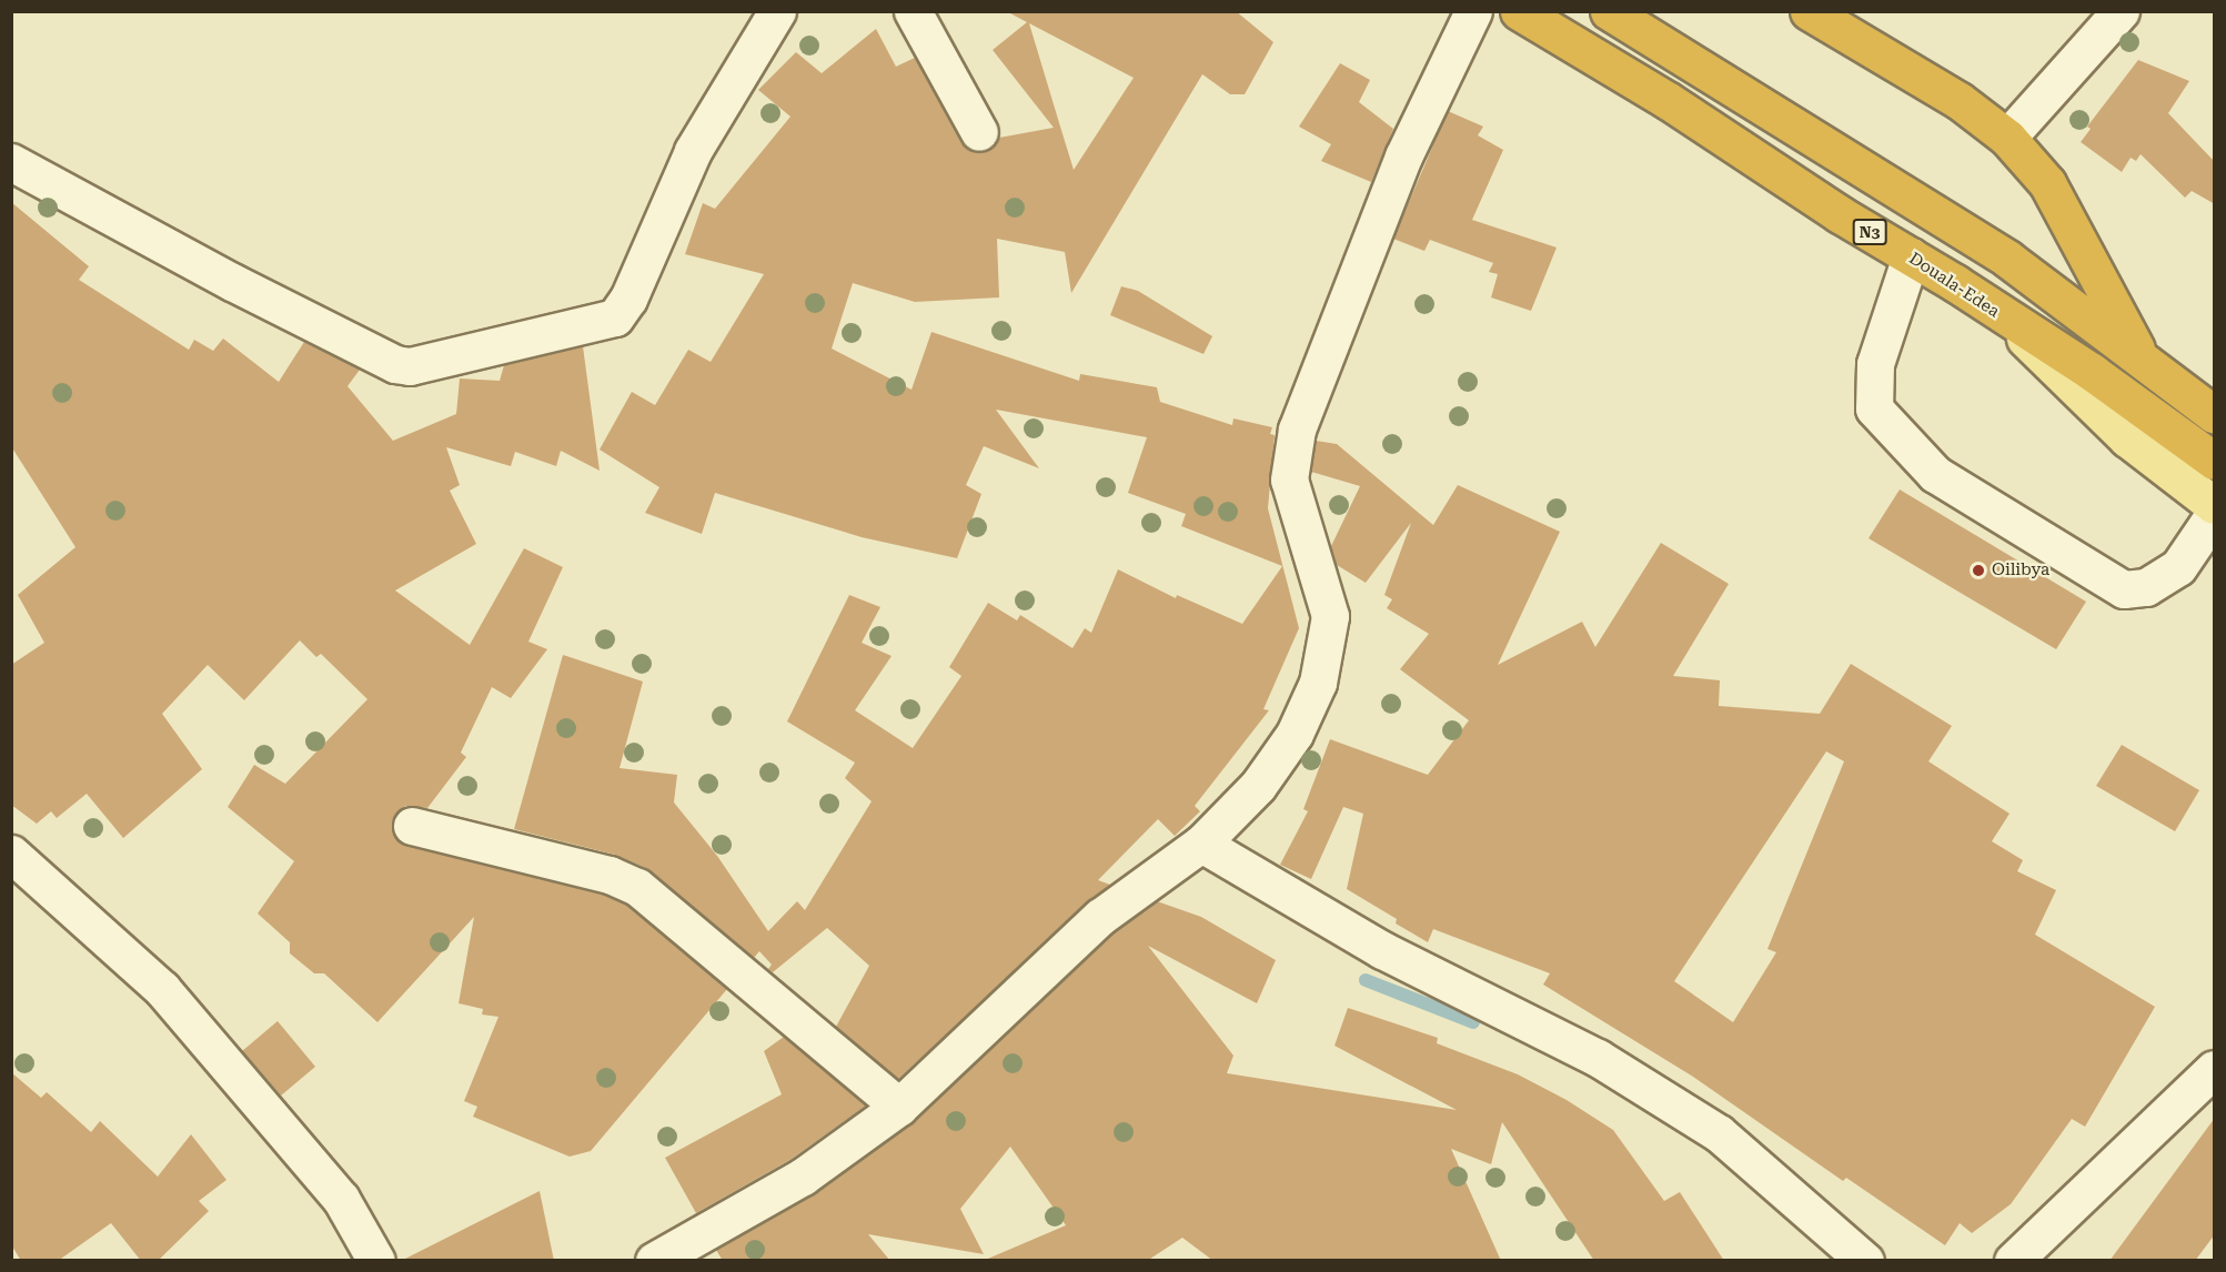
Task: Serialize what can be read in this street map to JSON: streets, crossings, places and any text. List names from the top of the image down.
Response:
{
  "streets": {
    "highway": ["N3", "Douala-Edea"]
  },
  "places": ["Oilibya"]
}
